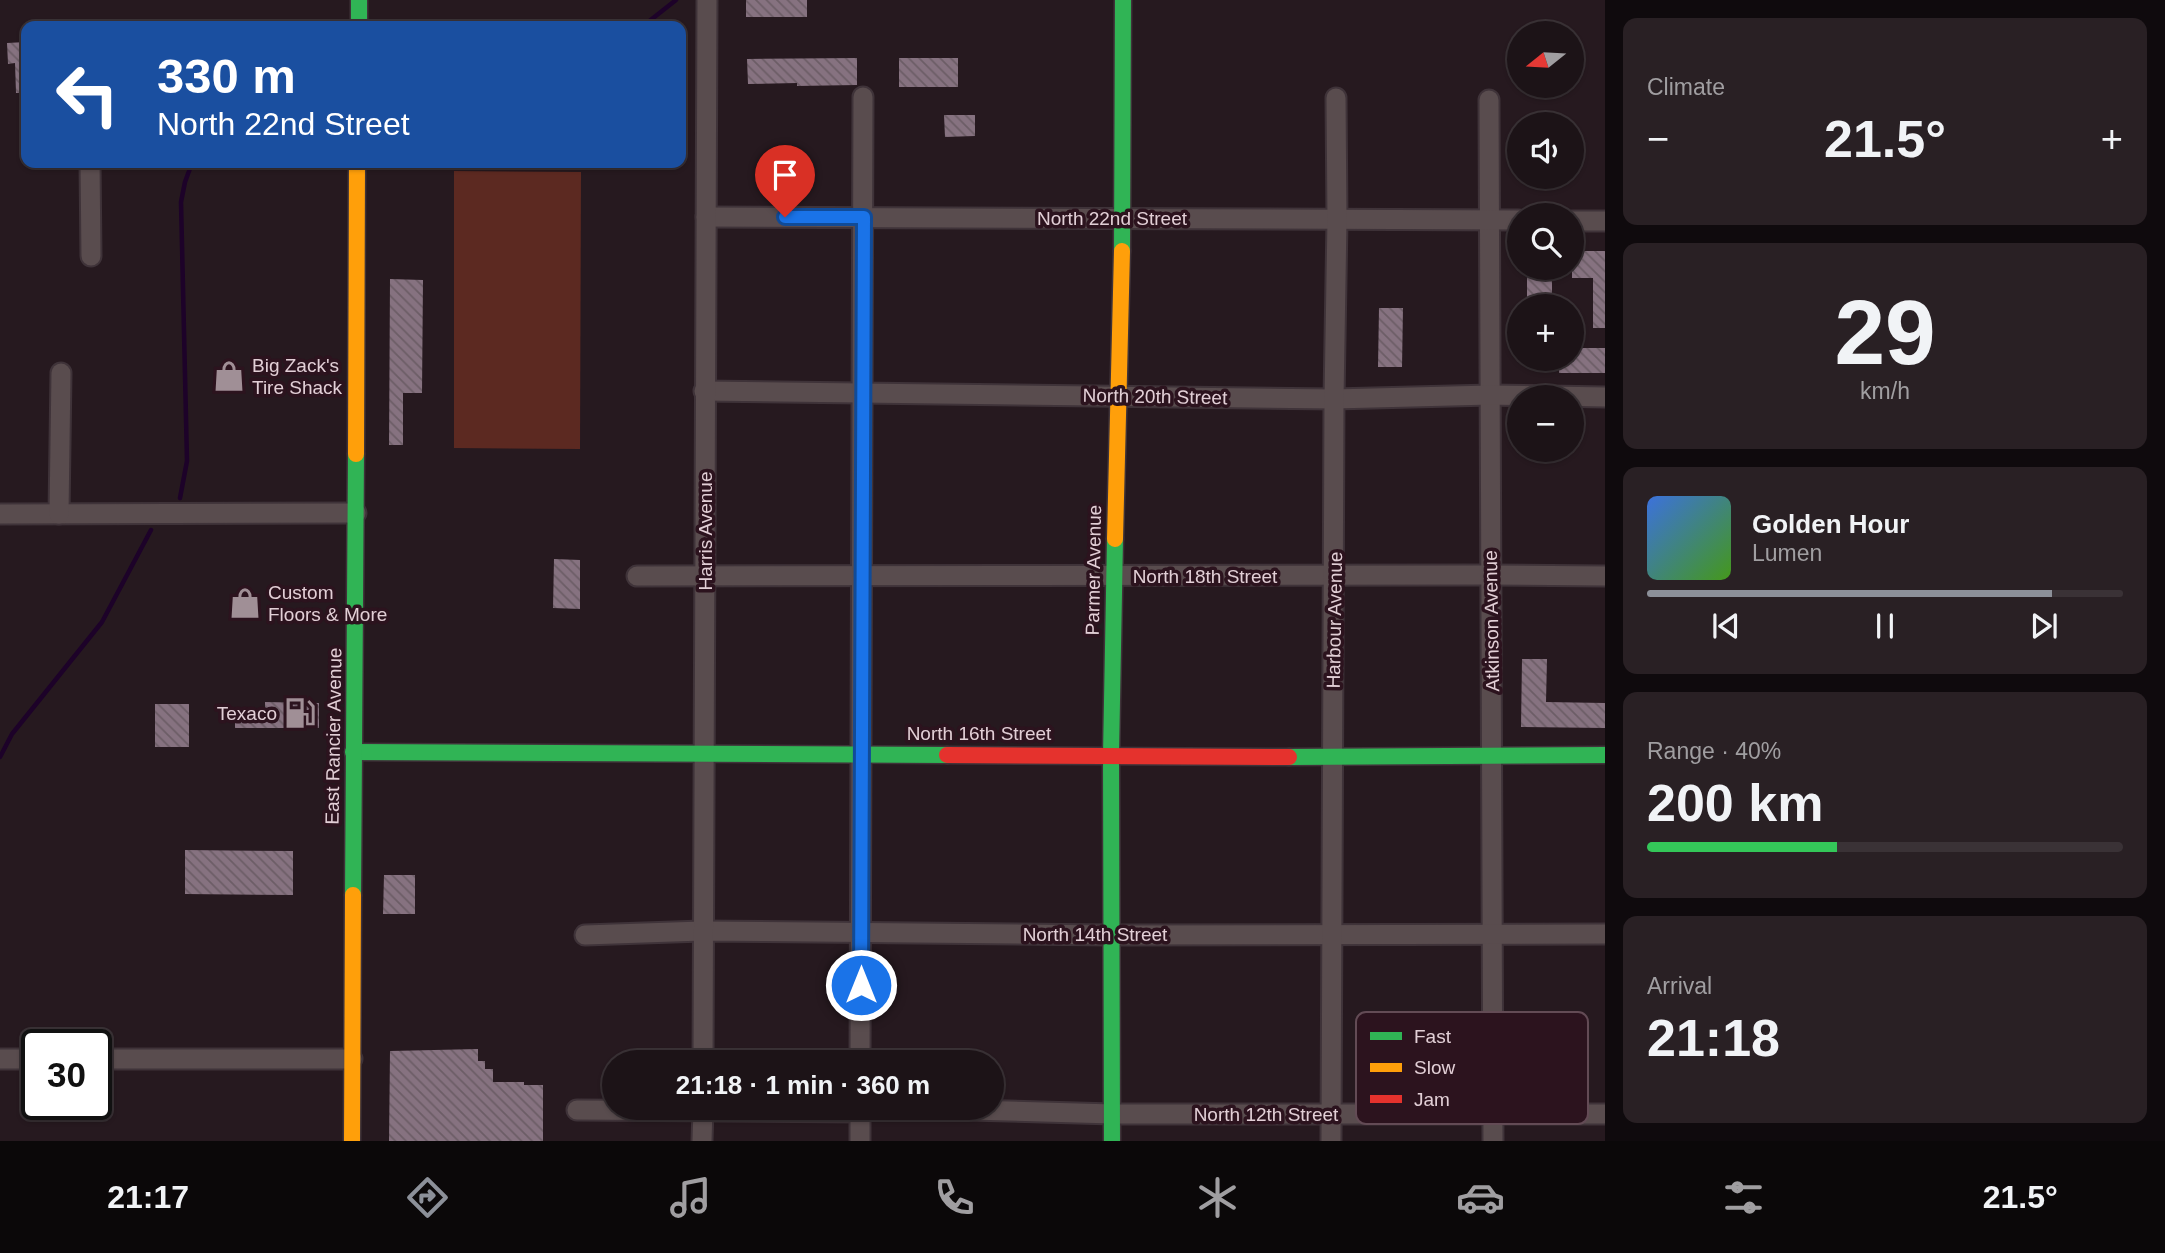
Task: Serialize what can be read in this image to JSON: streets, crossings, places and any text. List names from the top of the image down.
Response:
{
  "streets": {
    "street": [
      "North 22nd Street",
      "North 20th Street",
      "Harris Avenue",
      "Parmer Avenue",
      "North 18th Street",
      "Harbour Avenue",
      "Atkinson Avenue",
      "North 16th Street",
      "East Rancier Avenue",
      "North 14th Street",
      "North 12th Street"
    ]
  },
  "crossings": [
    ["North 22nd Street", "Harris Avenue"],
    ["North 22nd Street", "Parmer Avenue"],
    ["North 22nd Street", "Harbour Avenue"],
    ["North 22nd Street", "Atkinson Avenue"],
    ["North 20th Street", "Harris Avenue"],
    ["North 20th Street", "Parmer Avenue"],
    ["North 20th Street", "Harbour Avenue"],
    ["North 20th Street", "Atkinson Avenue"],
    ["Harris Avenue", "North 18th Street"],
    ["Harris Avenue", "North 16th Street"],
    ["Harris Avenue", "North 14th Street"],
    ["Parmer Avenue", "North 18th Street"],
    ["Parmer Avenue", "North 16th Street"],
    ["Parmer Avenue", "North 14th Street"],
    ["Parmer Avenue", "North 12th Street"],
    ["North 18th Street", "Harbour Avenue"],
    ["North 18th Street", "Atkinson Avenue"],
    ["Harbour Avenue", "North 16th Street"],
    ["Harbour Avenue", "North 14th Street"],
    ["Harbour Avenue", "North 12th Street"],
    ["Atkinson Avenue", "North 16th Street"],
    ["Atkinson Avenue", "North 14th Street"],
    ["North 16th Street", "East Rancier Avenue"]
  ],
  "places": {
    "shop": ["Big Zack's Tire Shack", "Custom Floors & More"],
    "fuel station": ["Texaco"]
  },
  "legend": ["Fast", "Slow", "Jam"],
  "north": "left",
  "page": {
    "tile": [
      "Climate",
      ["29", "km/h"],
      ["Range · 40%", "200 km"],
      ["Arrival", "21:18"]
    ],
    "map_buttons": ["+", "−"],
    "turn": ["330 m", "North 22nd Street"],
    "heat": ["−", "21.5°", "+"],
    "song": ["Golden Hour", "Lumen"],
    "limit": "30",
    "trip": "21:18 · 1 min · 360 m",
    "tabs": ["21:17", "21.5°"]
  }
}
